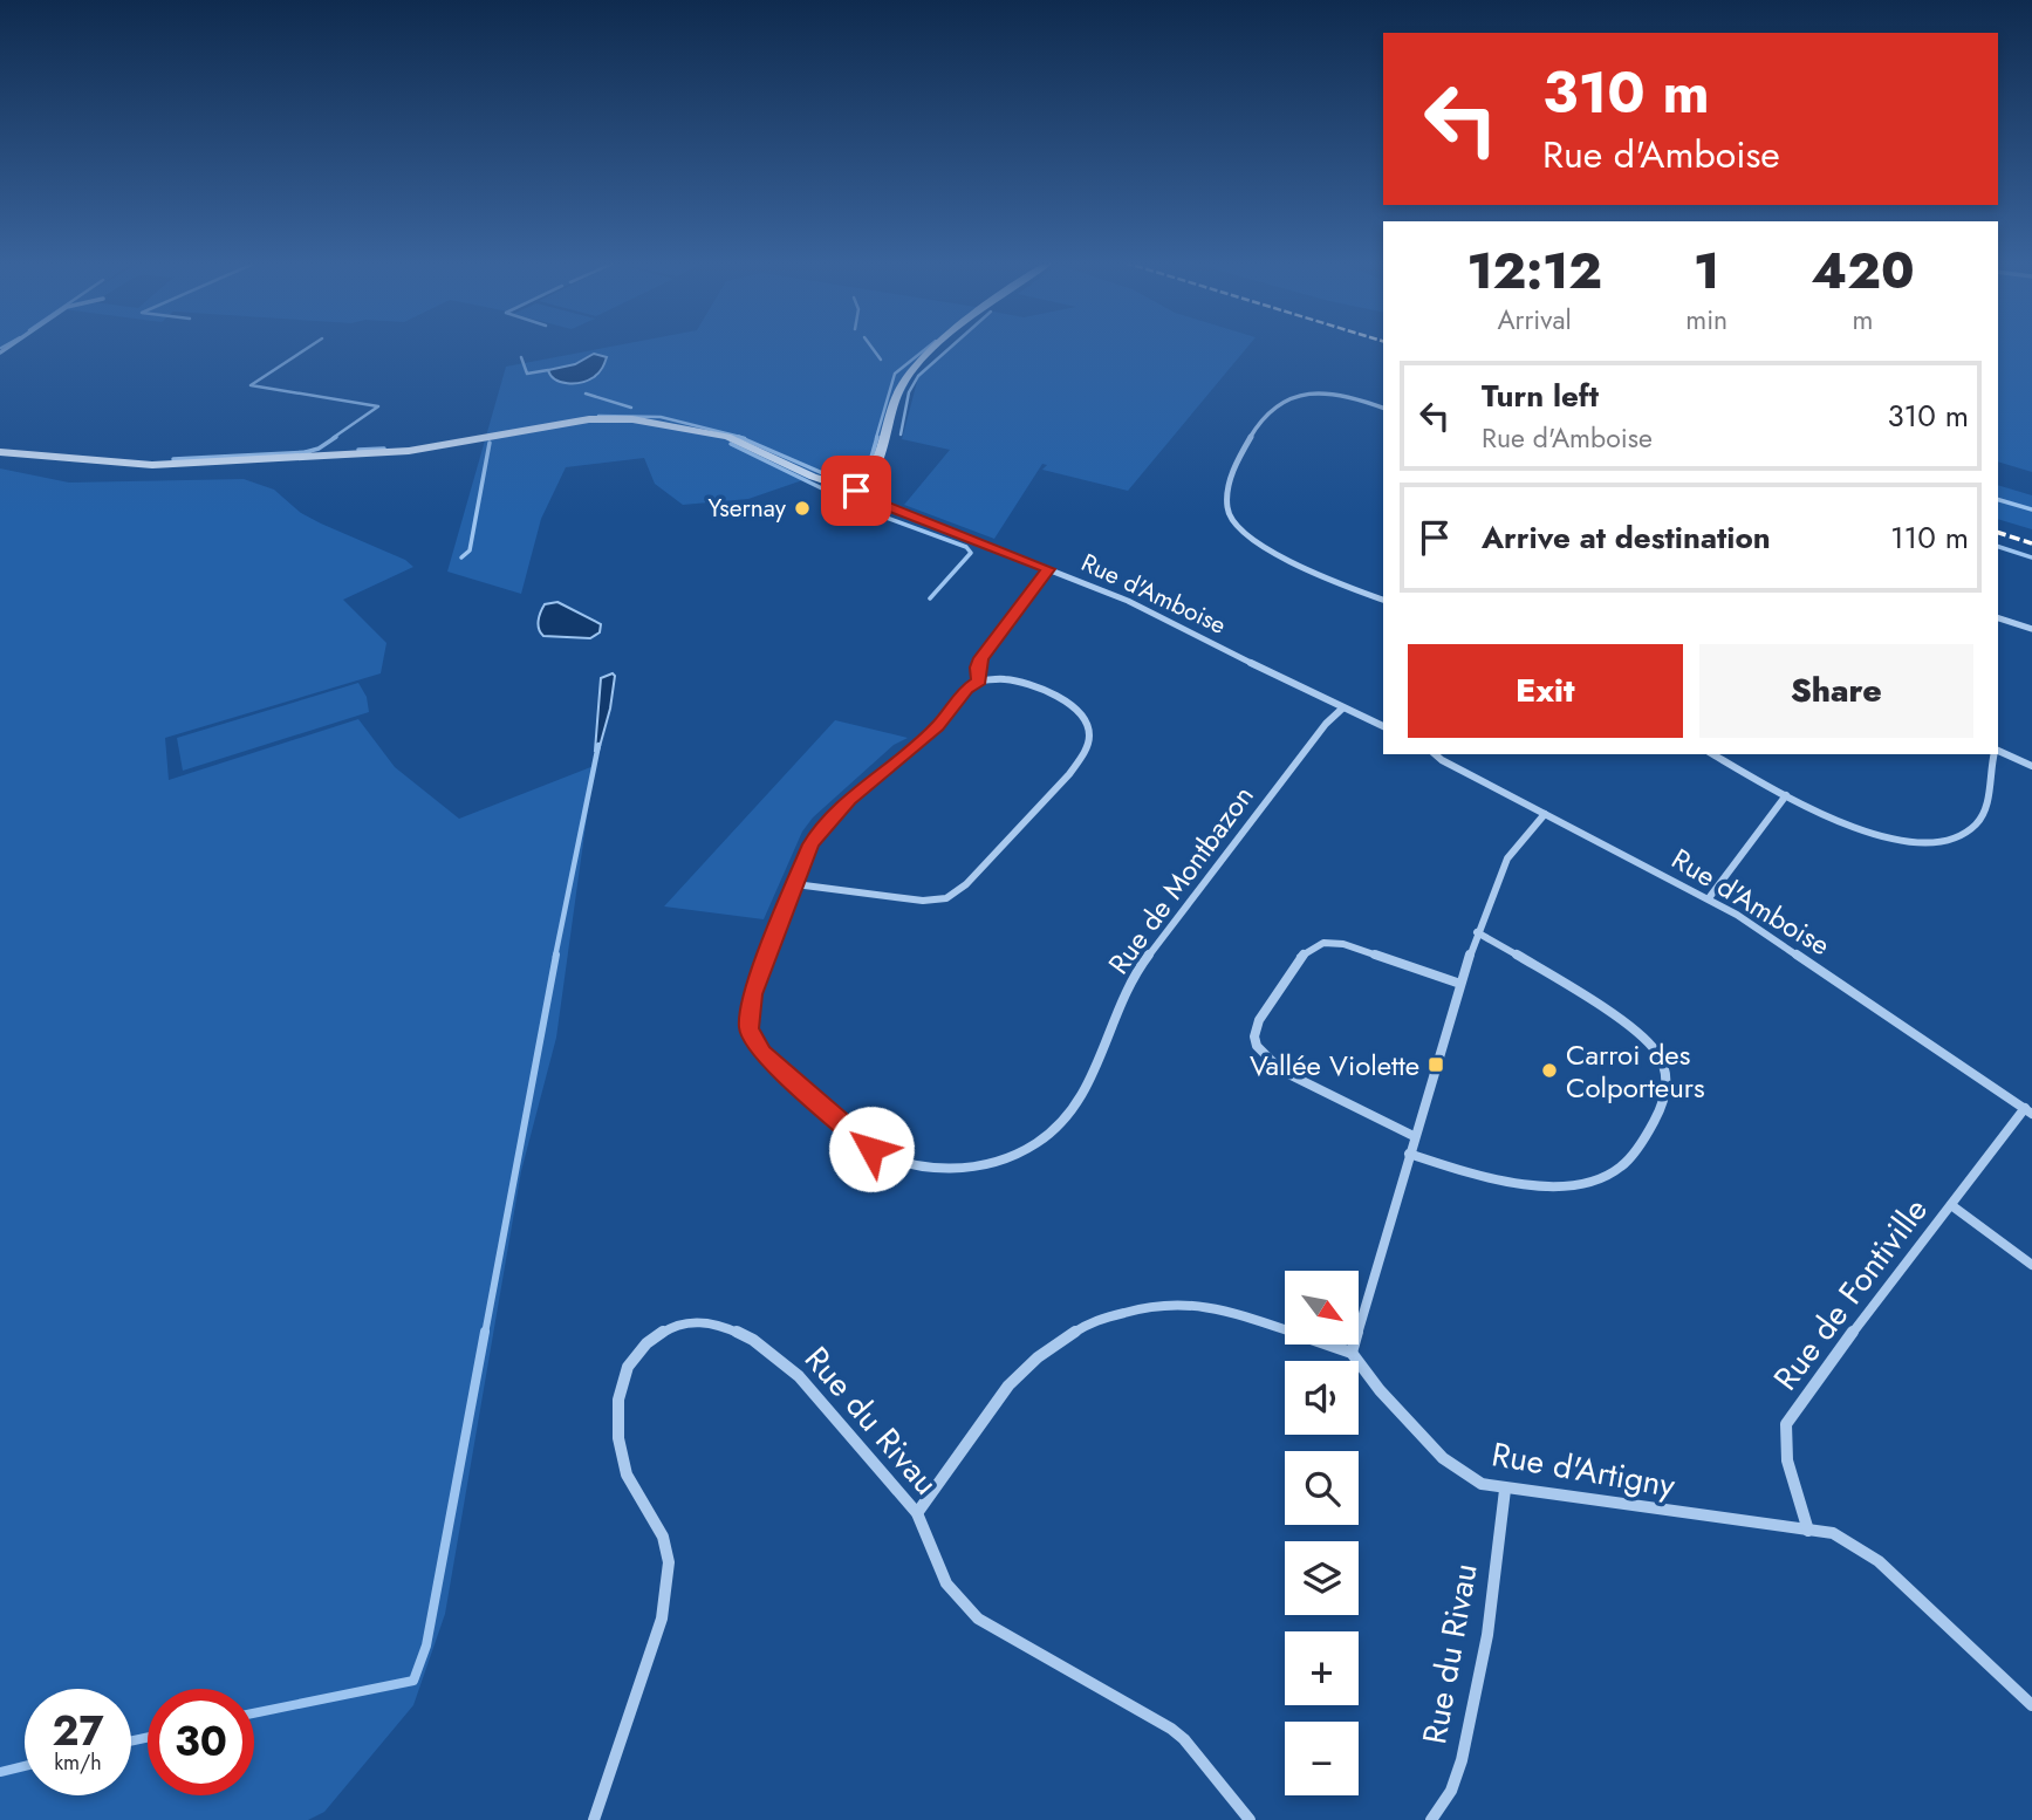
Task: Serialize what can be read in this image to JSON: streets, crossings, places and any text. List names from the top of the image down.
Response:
{
  "streets": {
    "street": [
      "Rue d'Amboise",
      "Rue de Montbazon",
      "Rue de Fontiville",
      "Rue du Rivau",
      "Rue d'Artigny"
    ]
  },
  "crossings": [
    ["Rue d'Amboise", "Rue de Montbazon"],
    ["Rue d'Amboise", "Rue de Fontiville"],
    ["Rue de Fontiville", "Rue d'Artigny"],
    ["Rue du Rivau", "Rue d'Artigny"]
  ],
  "places": {
    "other": ["Ysernay", "Carroi des Colporteurs"],
    "transit": ["Vallée Violette"]
  },
  "north": "bottom right",
  "page": {
    "turn": ["310 m", "Rue d'Amboise"],
    "eta": [
      "12:12",
      "Arrival",
      "1",
      "min",
      "420",
      "m"
    ],
    "list": [
      {
        "name": "Turn left",
        "note": "Rue d'Amboise",
        "value": "310 m"
      },
      {
        "name": "Arrive at destination",
        "value": "110 m"
      }
    ],
    "buttons": ["Exit", "Share"],
    "map_buttons": ["+", "−"],
    "speed": "27 km/h",
    "limit": "30"
  }
}
